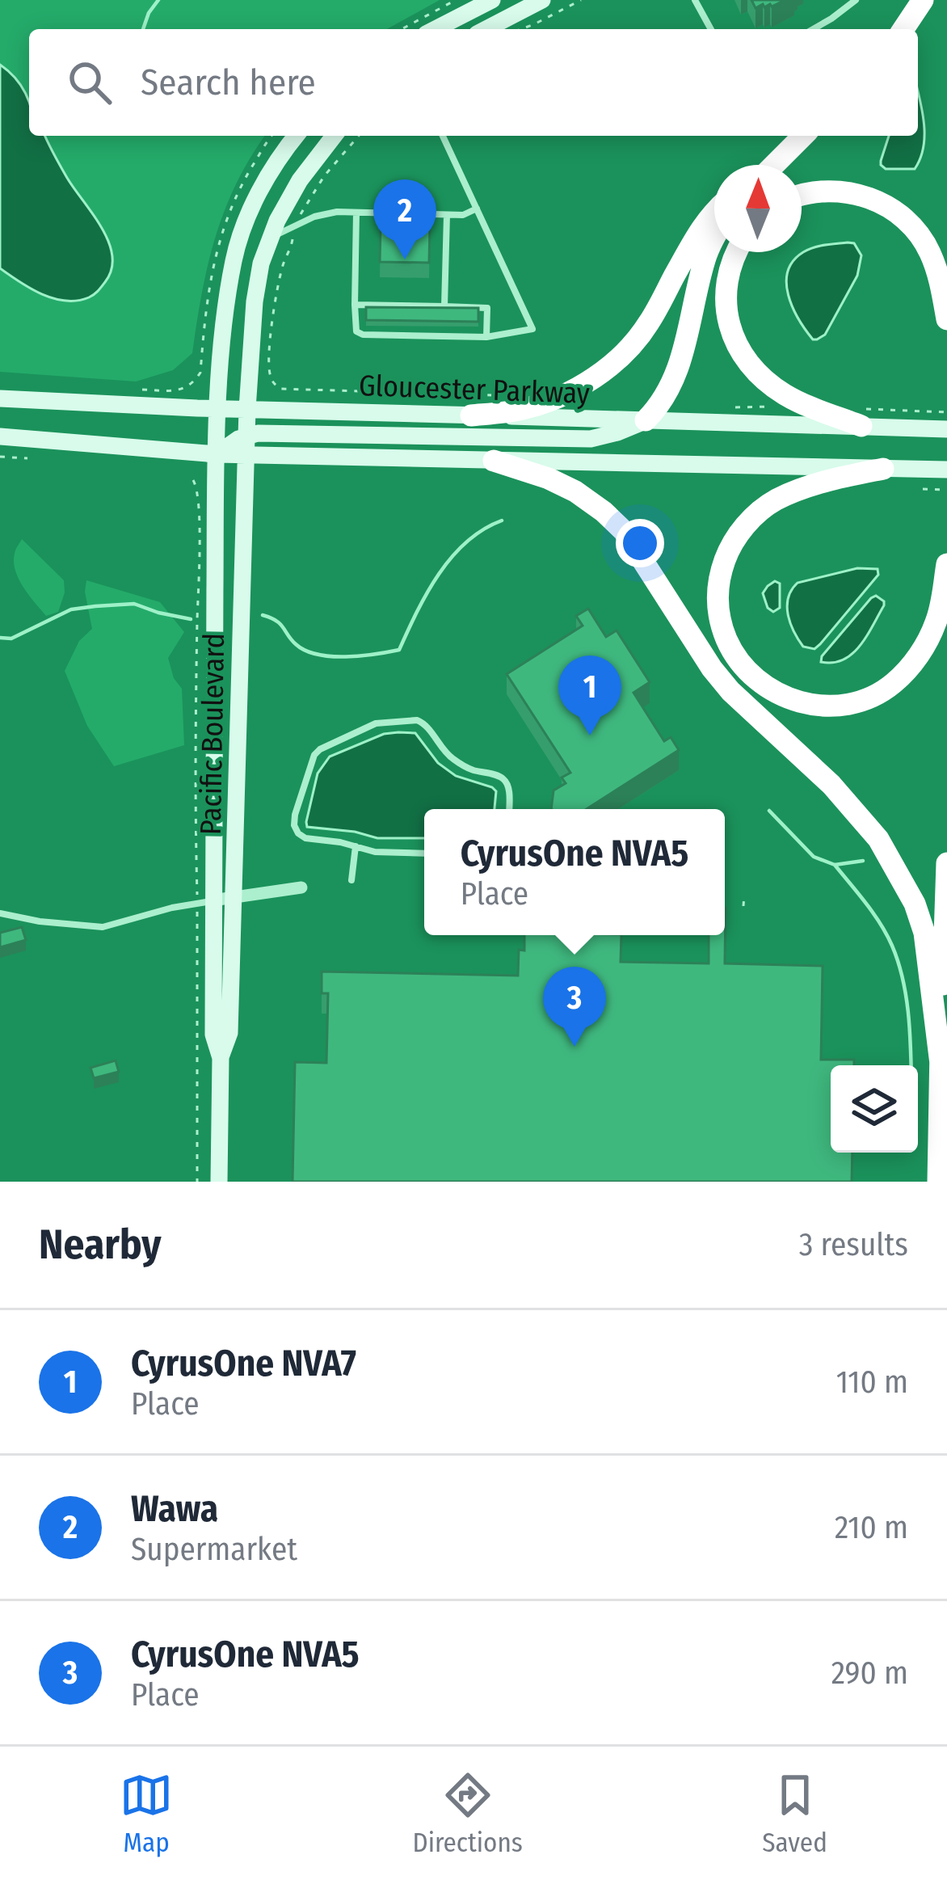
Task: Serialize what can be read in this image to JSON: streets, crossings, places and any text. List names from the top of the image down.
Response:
{
  "streets": {
    "main road": ["Gloucester Parkway", "Pacific Boulevard"]
  },
  "crossings": [
    ["Gloucester Parkway", "Pacific Boulevard"]
  ],
  "north": "top",
  "page": {
    "search": "Search here",
    "pins": ["2", "1", "3"],
    "popup": ["CyrusOne NVA5", "Place"],
    "heading": ["Nearby", "3 results"],
    "list": [
      {
        "mark": "1",
        "name": "CyrusOne NVA7",
        "note": "Place",
        "value": "110 m"
      },
      {
        "mark": "2",
        "name": "Wawa",
        "note": "Supermarket",
        "value": "210 m"
      },
      {
        "mark": "3",
        "name": "CyrusOne NVA5",
        "note": "Place",
        "value": "290 m"
      }
    ],
    "nav": ["Map", "Directions", "Saved"]
  }
}
